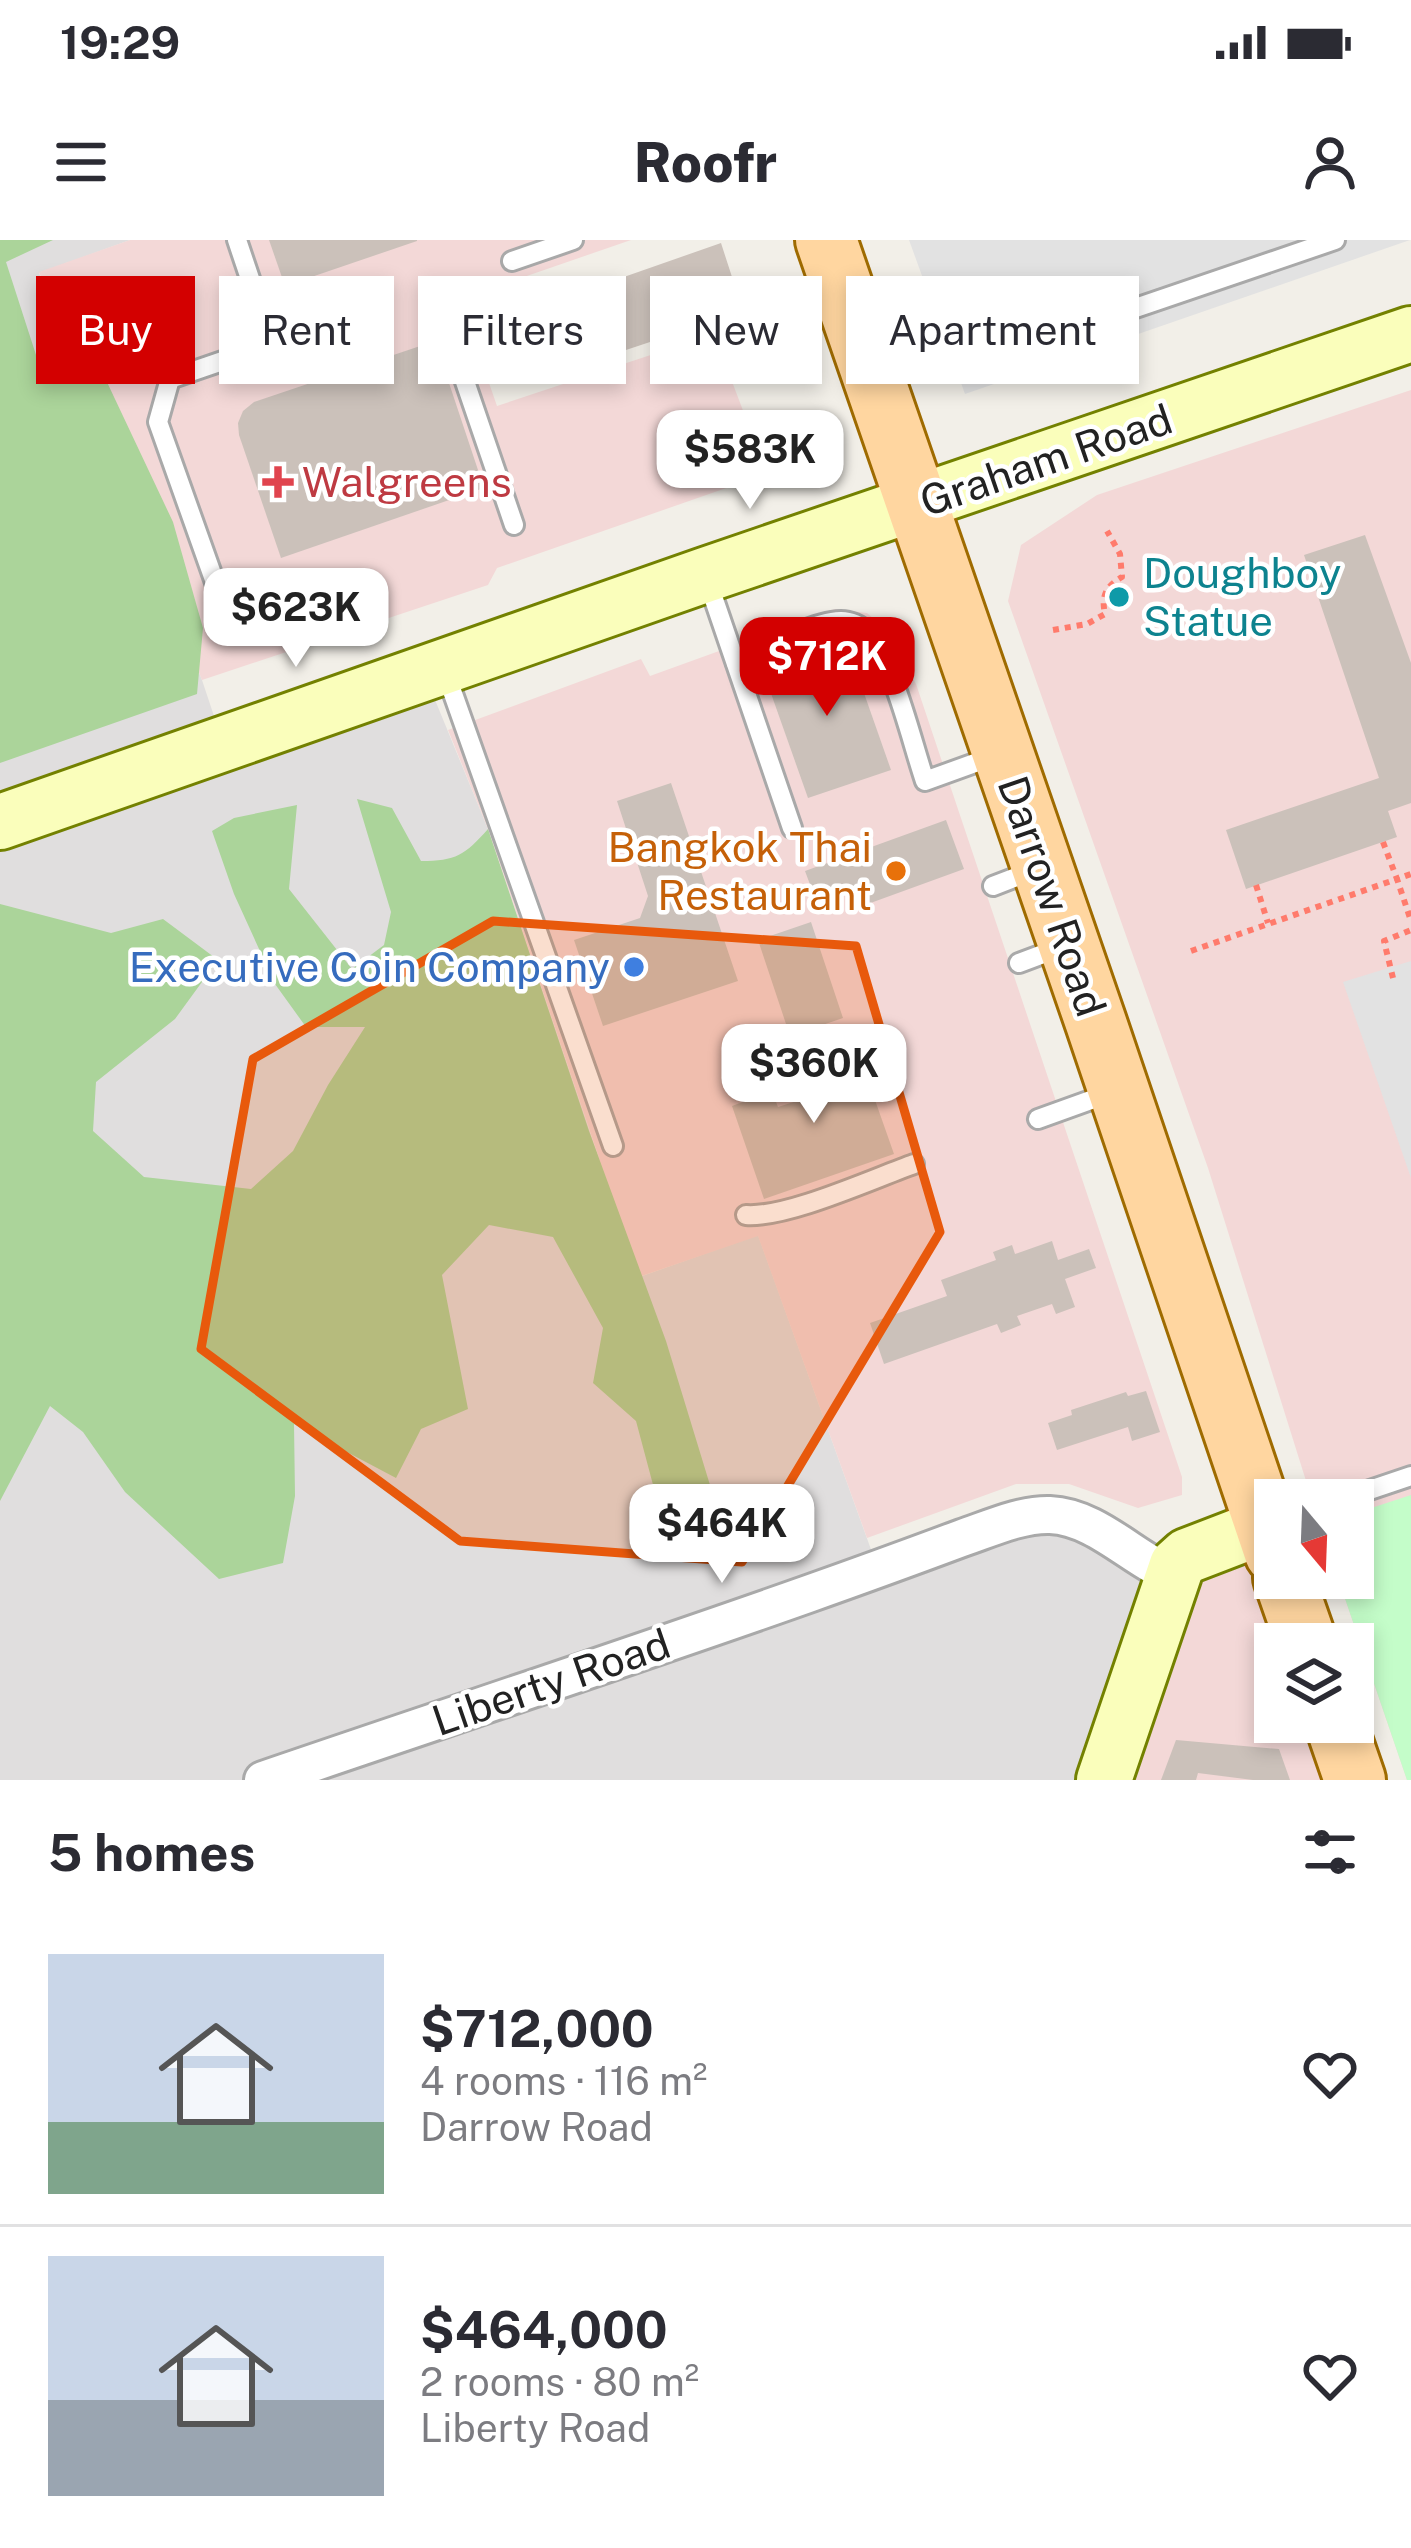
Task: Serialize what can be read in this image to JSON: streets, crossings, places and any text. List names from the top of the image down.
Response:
{
  "streets": {
    "main road": ["Graham Road", "Darrow Road"],
    "street": ["Liberty Road"]
  },
  "crossings": [
    ["Graham Road", "Darrow Road"]
  ],
  "places": {
    "health": ["Walgreens"],
    "other": ["Doughboy Statue", "Bangkok Thai Restaurant", "Executive Coin Company"]
  },
  "north": "bottom",
  "page": {
    "status": "19:29",
    "header": "Roofr",
    "chip": [
      "Buy",
      "Rent",
      "Filters",
      "New",
      "Apartment"
    ],
    "price": [
      "$583K",
      "$623K",
      "$712K",
      "$360K",
      "$464K"
    ],
    "heading": "5 homes",
    "list": [
      {
        "name": "$712,000",
        "note": "4 rooms · 116 m² · Darrow Road"
      },
      {
        "name": "$464,000",
        "note": "2 rooms · 80 m² · Liberty Road"
      }
    ]
  }
}
